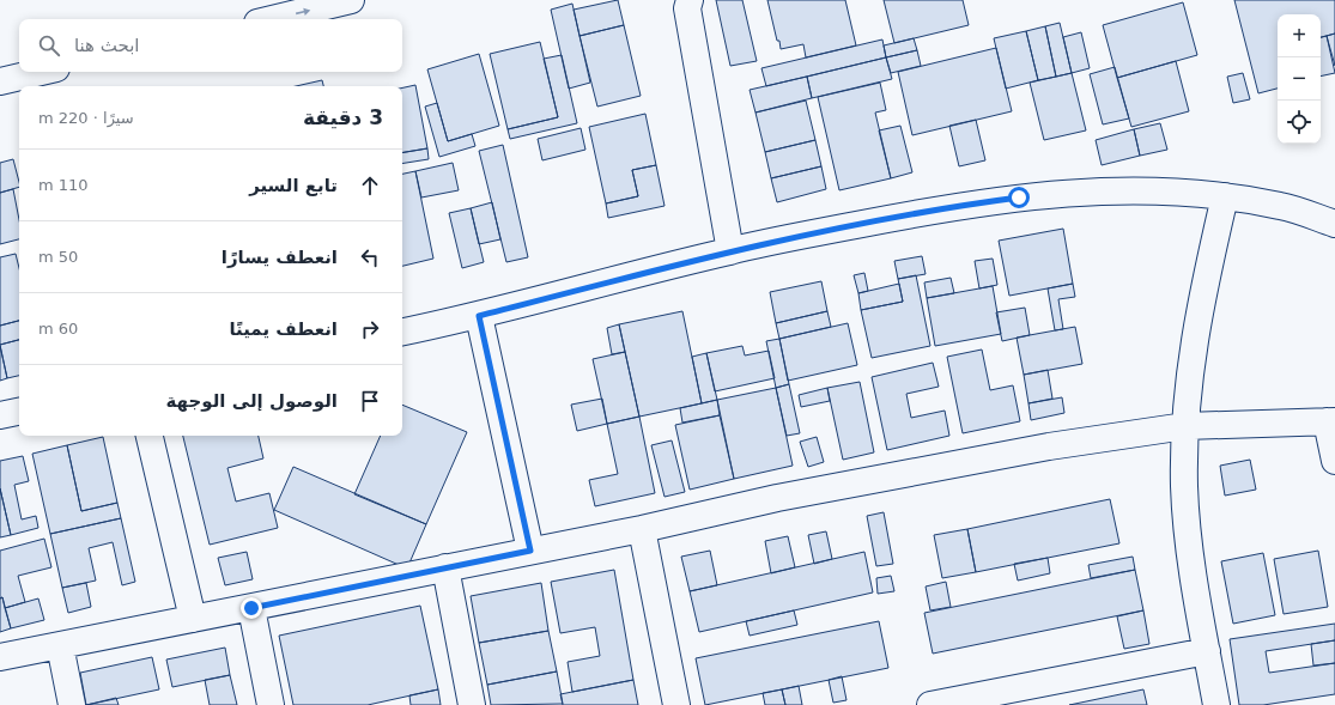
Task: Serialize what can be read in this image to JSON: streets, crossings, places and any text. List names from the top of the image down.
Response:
{
  "page": {
    "map_buttons": ["+", "−"],
    "search": "ابحث هنا",
    "heading": ["3 دقيقة", "سيرًا · 220 m"],
    "list": [
      ["تابع السير", "110 m"],
      ["انعطف يسارًا", "50 m"],
      ["انعطف يمينًا", "60 m"],
      "الوصول إلى الوجهة"
    ]
  }
}
